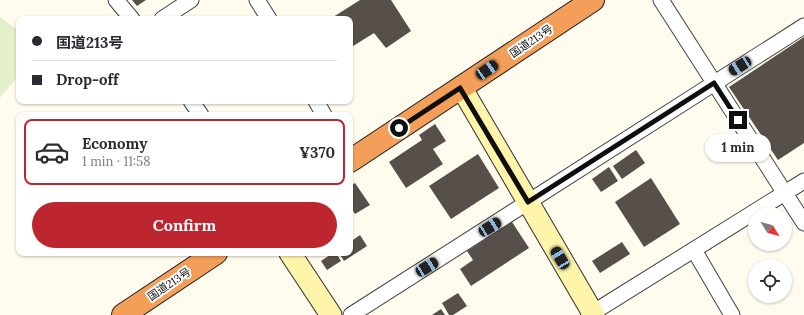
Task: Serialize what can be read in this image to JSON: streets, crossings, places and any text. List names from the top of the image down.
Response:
{
  "streets": {
    "highway": ["国道213号"]
  },
  "north": "bottom right",
  "page": {
    "banner": ["国道213号", "Drop-off"],
    "list": [
      {
        "name": "Economy",
        "note": "1 min · 11:58",
        "value": "¥370"
      }
    ],
    "bubble": "1 min",
    "buttons": "Confirm"
  }
}
